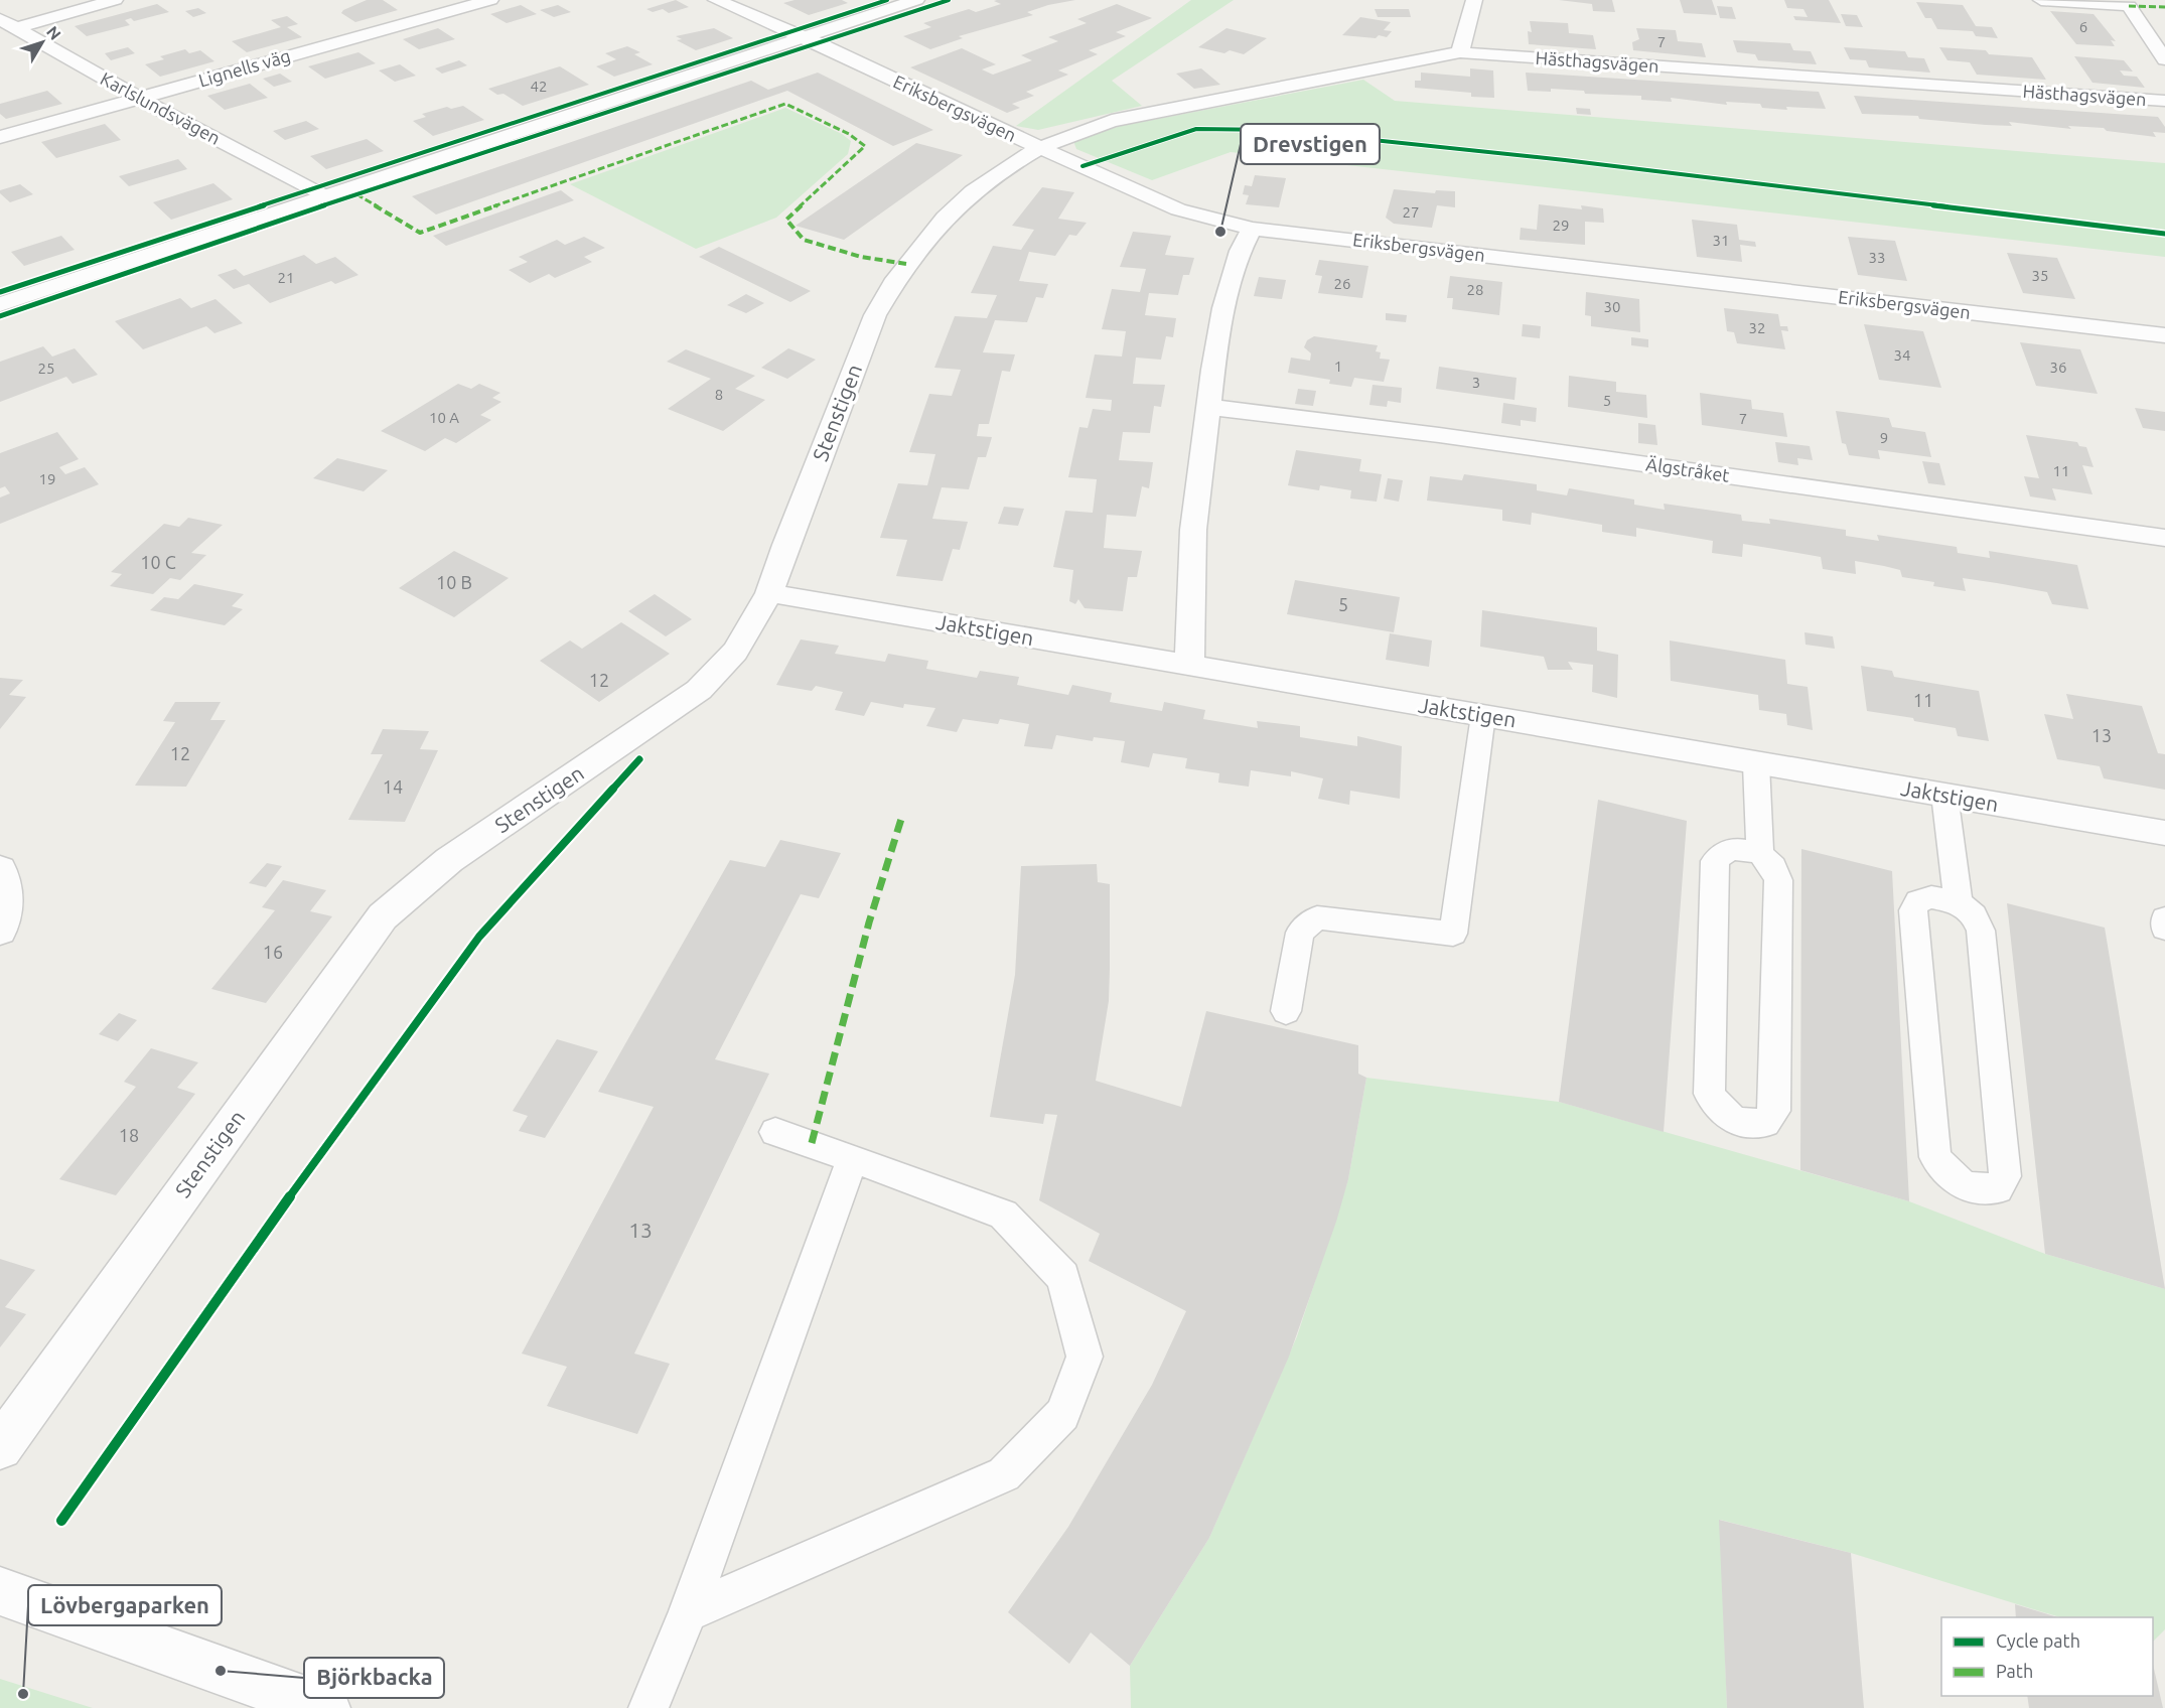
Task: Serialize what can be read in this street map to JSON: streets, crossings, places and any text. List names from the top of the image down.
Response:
{
  "streets": {
    "street": [
      "Hästhagsvägen",
      "Lignells väg",
      "Karlslundsvägen",
      "Eriksbergsvägen",
      "Stenstigen",
      "Älgstråket",
      "Jaktstigen"
    ]
  },
  "crossings": [
    ["Hästhagsvägen", "Eriksbergsvägen"],
    ["Hästhagsvägen", "Stenstigen"],
    ["Lignells väg", "Karlslundsvägen"],
    ["Eriksbergsvägen", "Stenstigen"],
    ["Stenstigen", "Jaktstigen"]
  ],
  "places": ["Drevstigen", "Björkbacka", "Lövbergaparken"],
  "house_numbers": [
    "6",
    "7",
    "42",
    "27",
    "29",
    "31",
    "33",
    "35",
    "21",
    "26",
    "28",
    "30",
    "32",
    "34",
    "1",
    "36",
    "25",
    "3",
    "8",
    "5",
    "10 A",
    "7",
    "9",
    "11",
    "19",
    "10 C",
    "10 B",
    "5",
    "12",
    "11",
    "13",
    "12",
    "14",
    "16",
    "18",
    "13"
  ],
  "legend": ["Cycle path", "Path"],
  "north": "top right"
}
